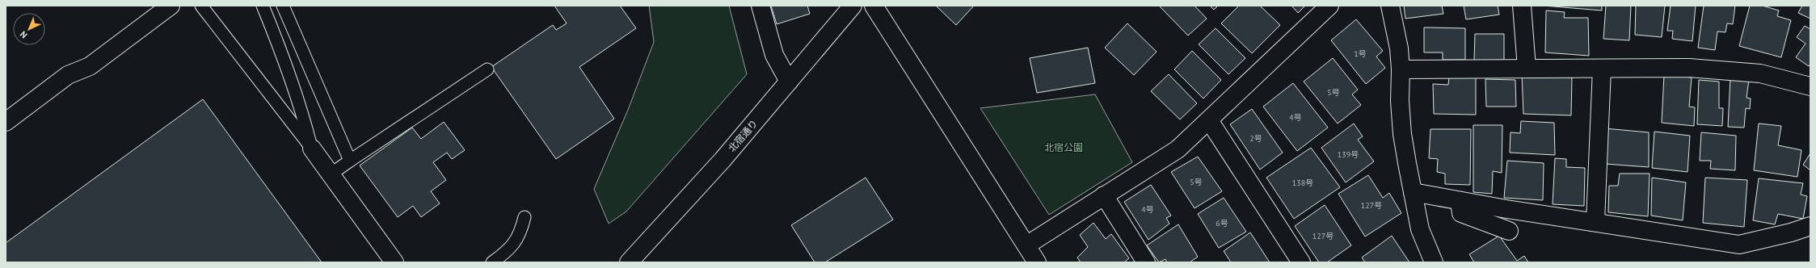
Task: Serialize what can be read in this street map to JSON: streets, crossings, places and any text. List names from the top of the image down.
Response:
{
  "streets": {
    "street": ["北宿通り"]
  },
  "parks": ["北宿公園"],
  "house_numbers": [
    "1号",
    "5号",
    "4号",
    "2号",
    "139号",
    "5号",
    "138号",
    "127号",
    "4号",
    "6号",
    "127号"
  ],
  "north": "bottom left"
}
